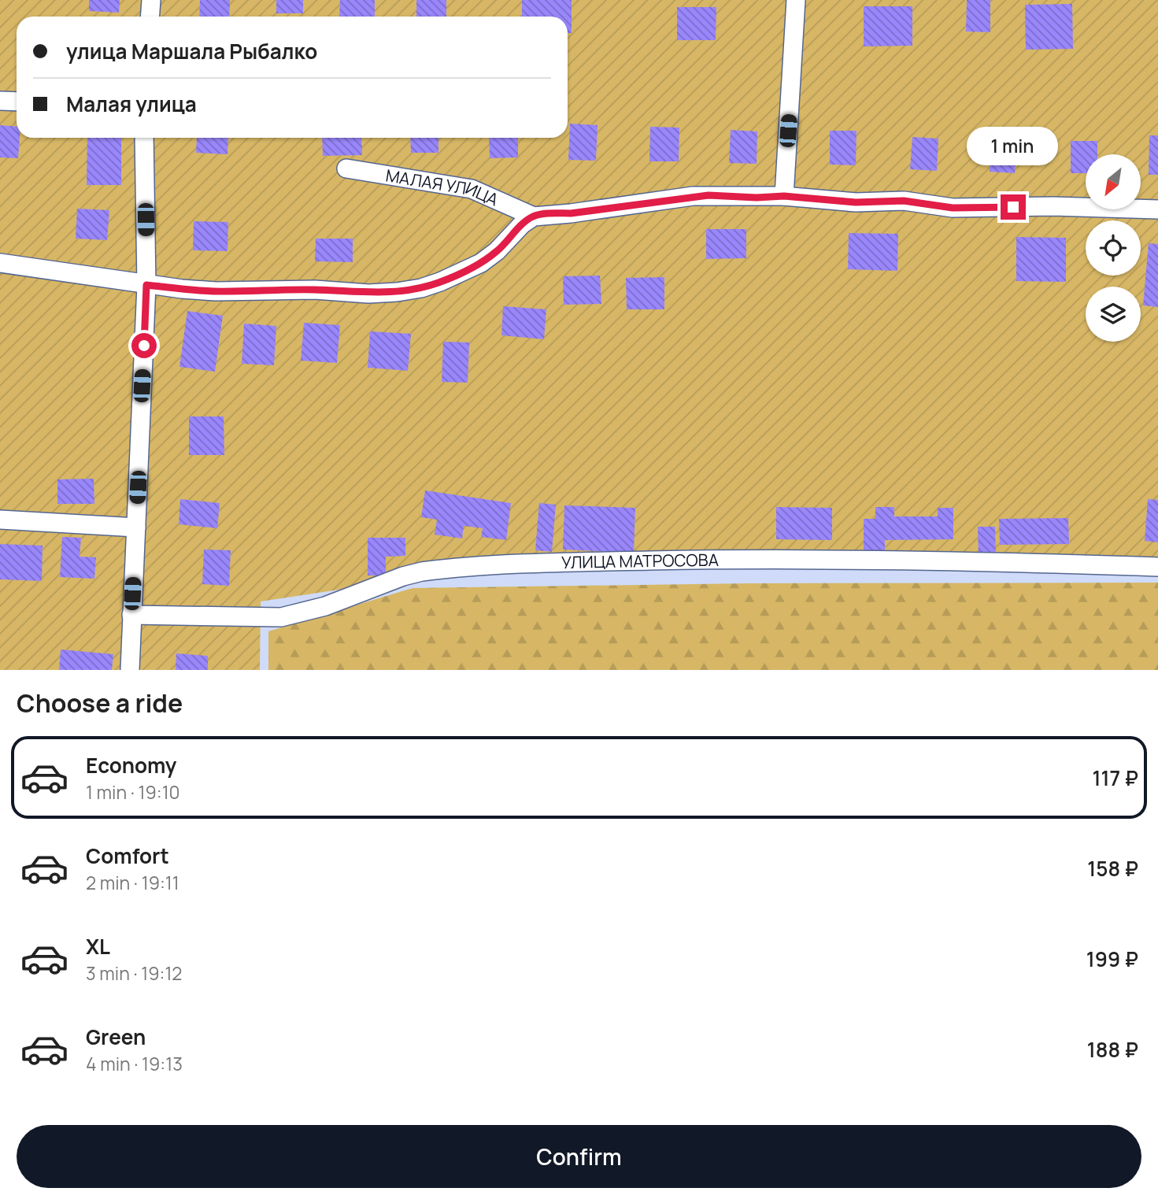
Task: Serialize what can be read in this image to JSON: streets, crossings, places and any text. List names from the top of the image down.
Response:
{
  "streets": {
    "street": ["МАЛАЯ УЛИЦА", "УЛИЦА МАТРОСОВА"]
  },
  "north": "bottom left",
  "page": {
    "banner": ["улица Маршала Рыбалко", "Малая улица"],
    "bubble": "1 min",
    "heading": "Choose a ride",
    "list": [
      {
        "name": "Economy",
        "note": "1 min · 19:10",
        "value": "117 ₽"
      },
      {
        "name": "Comfort",
        "note": "2 min · 19:11",
        "value": "158 ₽"
      },
      {
        "name": "XL",
        "note": "3 min · 19:12",
        "value": "199 ₽"
      },
      {
        "name": "Green",
        "note": "4 min · 19:13",
        "value": "188 ₽"
      }
    ],
    "buttons": "Confirm"
  }
}
